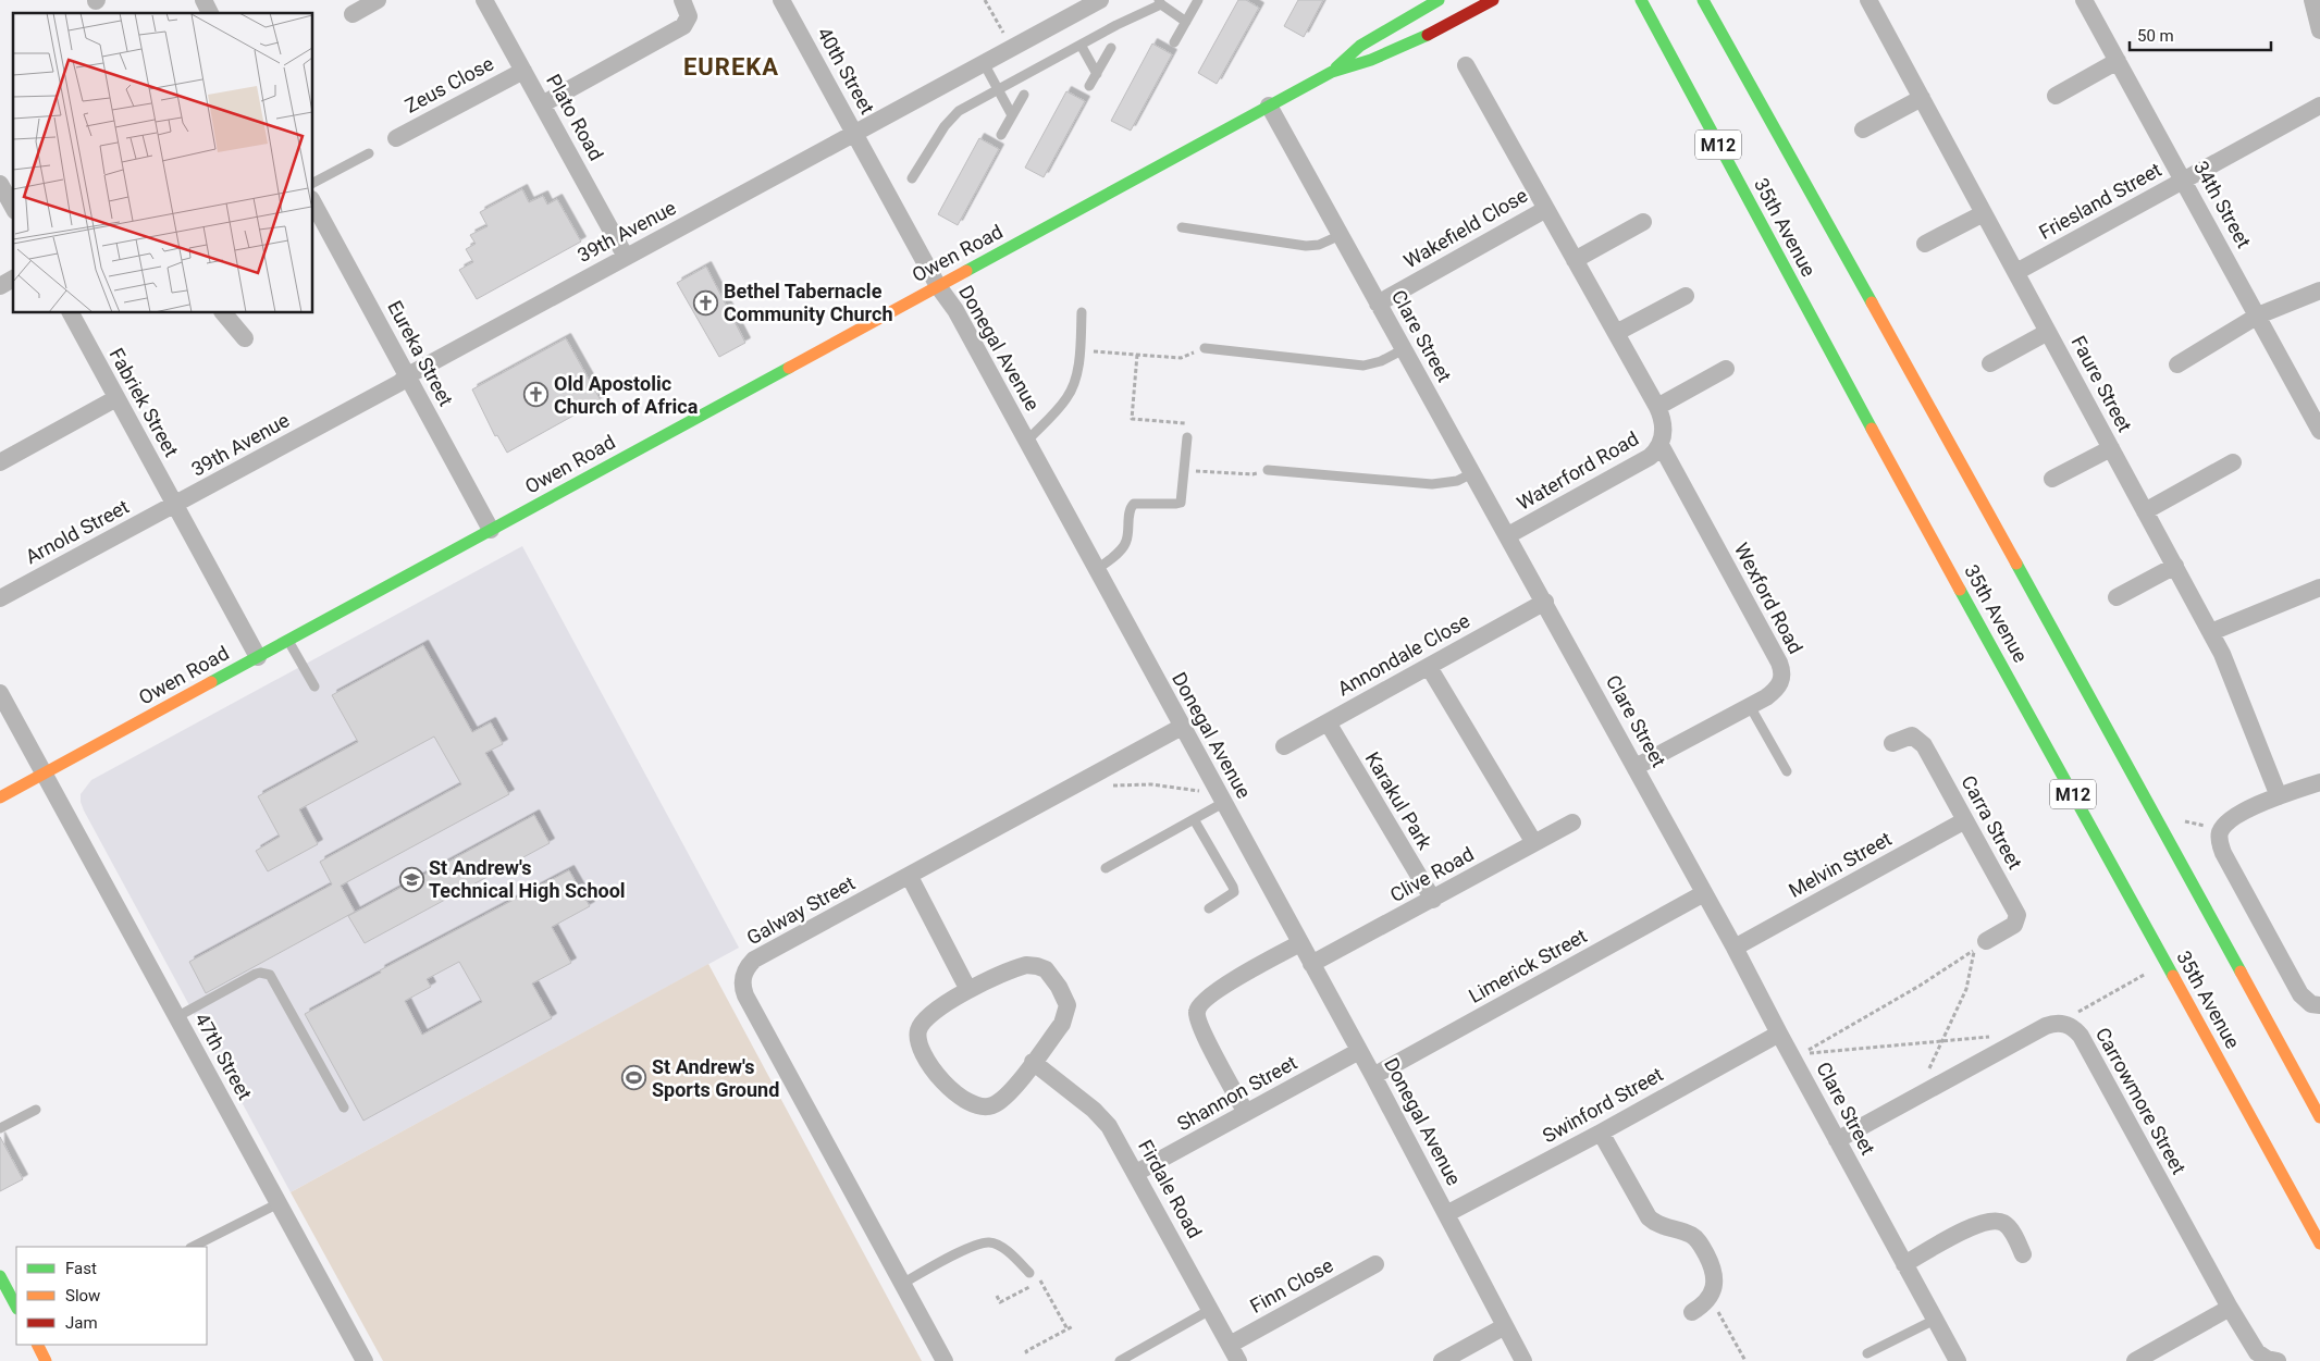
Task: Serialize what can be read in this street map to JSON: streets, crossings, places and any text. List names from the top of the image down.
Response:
{
  "streets": {
    "main road": ["M12", "35th Avenue", "Owen Road"],
    "street": [
      "40th Street",
      "Zeus Close",
      "Plato Road",
      "Friesland Street",
      "34th Street",
      "Wakefield Close",
      "39th Avenue",
      "Clare Street",
      "Donegal Avenue",
      "Eureka Street",
      "Faure Street",
      "Fabriek Street",
      "Waterford Road",
      "Arnold Street",
      "Wexford Road",
      "Annondale Close",
      "Karakul Park",
      "Carra Street",
      "Melvin Street",
      "Clive Road",
      "Galway Street",
      "Limerick Street",
      "47th Street",
      "Shannon Street",
      "Carrowmore Street",
      "Swinford Street",
      "Firdale Road",
      "Finn Close"
    ]
  },
  "crossings": [
    ["40th Street", "39th Avenue"],
    ["40th Street", "Donegal Avenue"],
    ["Zeus Close", "Plato Road"],
    ["Plato Road", "39th Avenue"],
    ["Friesland Street", "34th Street"],
    ["Friesland Street", "Faure Street"],
    ["Wakefield Close", "Clare Street"],
    ["Wakefield Close", "Waterford Road"],
    ["39th Avenue", "Donegal Avenue"],
    ["39th Avenue", "Eureka Street"],
    ["39th Avenue", "Fabriek Street"],
    ["39th Avenue", "Arnold Street"],
    ["Owen Road", "Clare Street"],
    ["Owen Road", "Donegal Avenue"],
    ["Owen Road", "Eureka Street"],
    ["Owen Road", "Fabriek Street"],
    ["Owen Road", "47th Street"],
    ["Clare Street", "Waterford Road"],
    ["Clare Street", "Wexford Road"],
    ["Clare Street", "Annondale Close"],
    ["Clare Street", "Melvin Street"],
    ["Clare Street", "Limerick Street"],
    ["Clare Street", "Carrowmore Street"],
    ["Clare Street", "Swinford Street"],
    ["Donegal Avenue", "Clive Road"],
    ["Donegal Avenue", "Galway Street"],
    ["Donegal Avenue", "Limerick Street"],
    ["Donegal Avenue", "Shannon Street"],
    ["Donegal Avenue", "Swinford Street"],
    ["Fabriek Street", "Arnold Street"],
    ["Waterford Road", "Wexford Road"],
    ["Annondale Close", "Karakul Park"],
    ["Karakul Park", "Clive Road"],
    ["Carra Street", "Melvin Street"],
    ["Shannon Street", "Firdale Road"],
    ["Firdale Road", "Finn Close"]
  ],
  "districts": ["EUREKA"],
  "places": {
    "church": ["Bethel Tabernacle Community Church", "Old Apostolic Church of Africa"],
    "school or university": ["St Andrew's Technical High School"],
    "sports": ["St Andrew's Sports Ground"]
  },
  "legend": ["Fast", "Slow", "Jam"],
  "scale_bar": "50 m"
}
